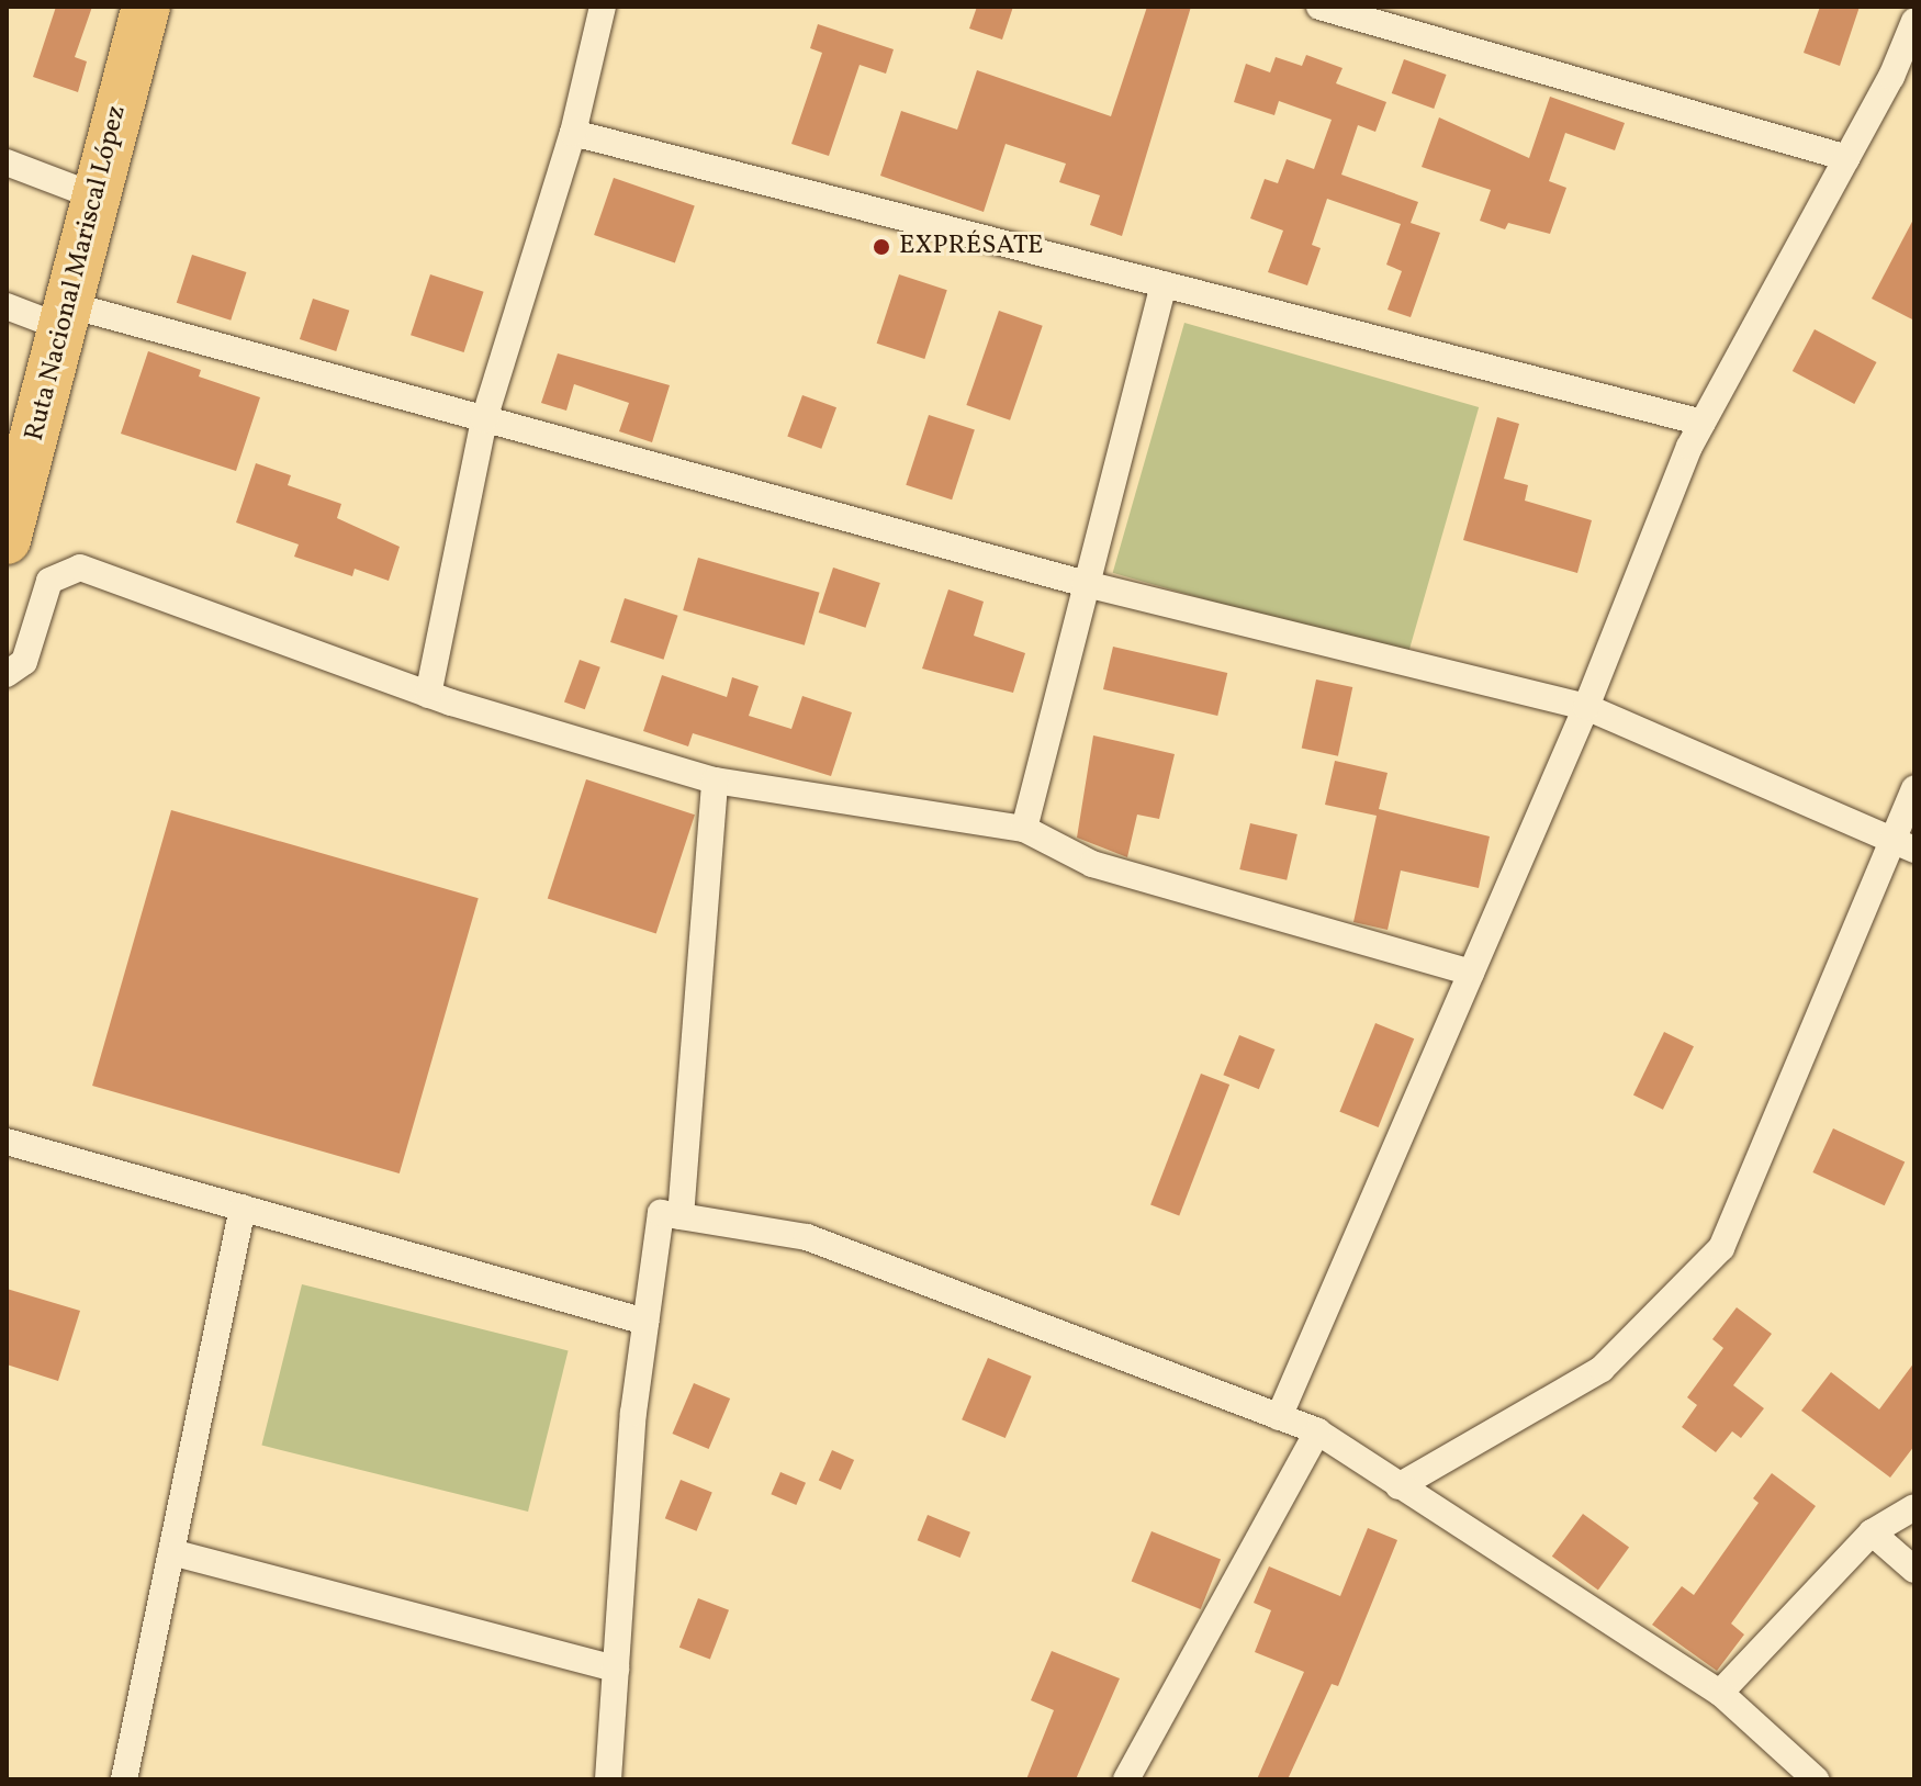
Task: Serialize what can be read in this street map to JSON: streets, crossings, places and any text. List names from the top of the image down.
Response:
{
  "streets": {
    "highway": ["Ruta Nacional Mariscal López"]
  },
  "places": ["EXPRÉSATE"]
}
